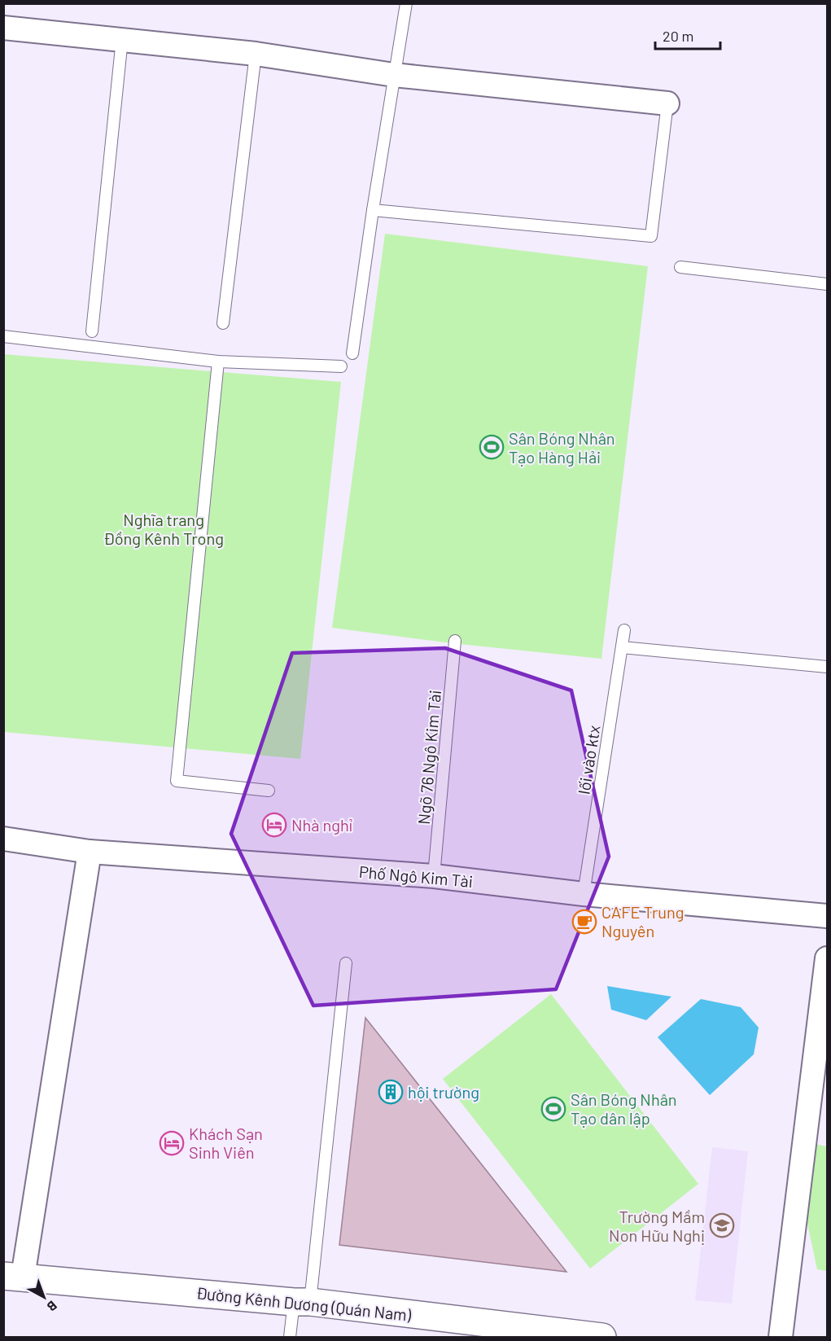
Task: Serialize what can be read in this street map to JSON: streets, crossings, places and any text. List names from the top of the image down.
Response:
{
  "streets": {
    "street": ["Phố Ngô Kim Tài", "Đường Kênh Dương (Quán Nam)"],
    "lane": ["Ngõ 76 Ngô Kim Tài", "lối vào ktx"]
  },
  "crossings": [
    ["Ngõ 76 Ngô Kim Tài", "Phố Ngô Kim Tài"],
    ["lối vào ktx", "Phố Ngô Kim Tài"]
  ],
  "parks": ["Nghĩa trang Đồng Kênh Trong"],
  "places": {
    "sports": ["Sân Bóng Nhân Tạo Hàng Hải", "Sân Bóng Nhân Tạo dân lập"],
    "hotel": ["Nhà nghỉ", "Khách Sạn Sinh Viên"],
    "cafe": ["CAFE Trung Nguyên"],
    "building": ["hội trường"],
    "school or university": ["Trường Mầm Non Hữu Nghị"]
  },
  "scale_bar": "20 m",
  "north": "bottom right"
}
